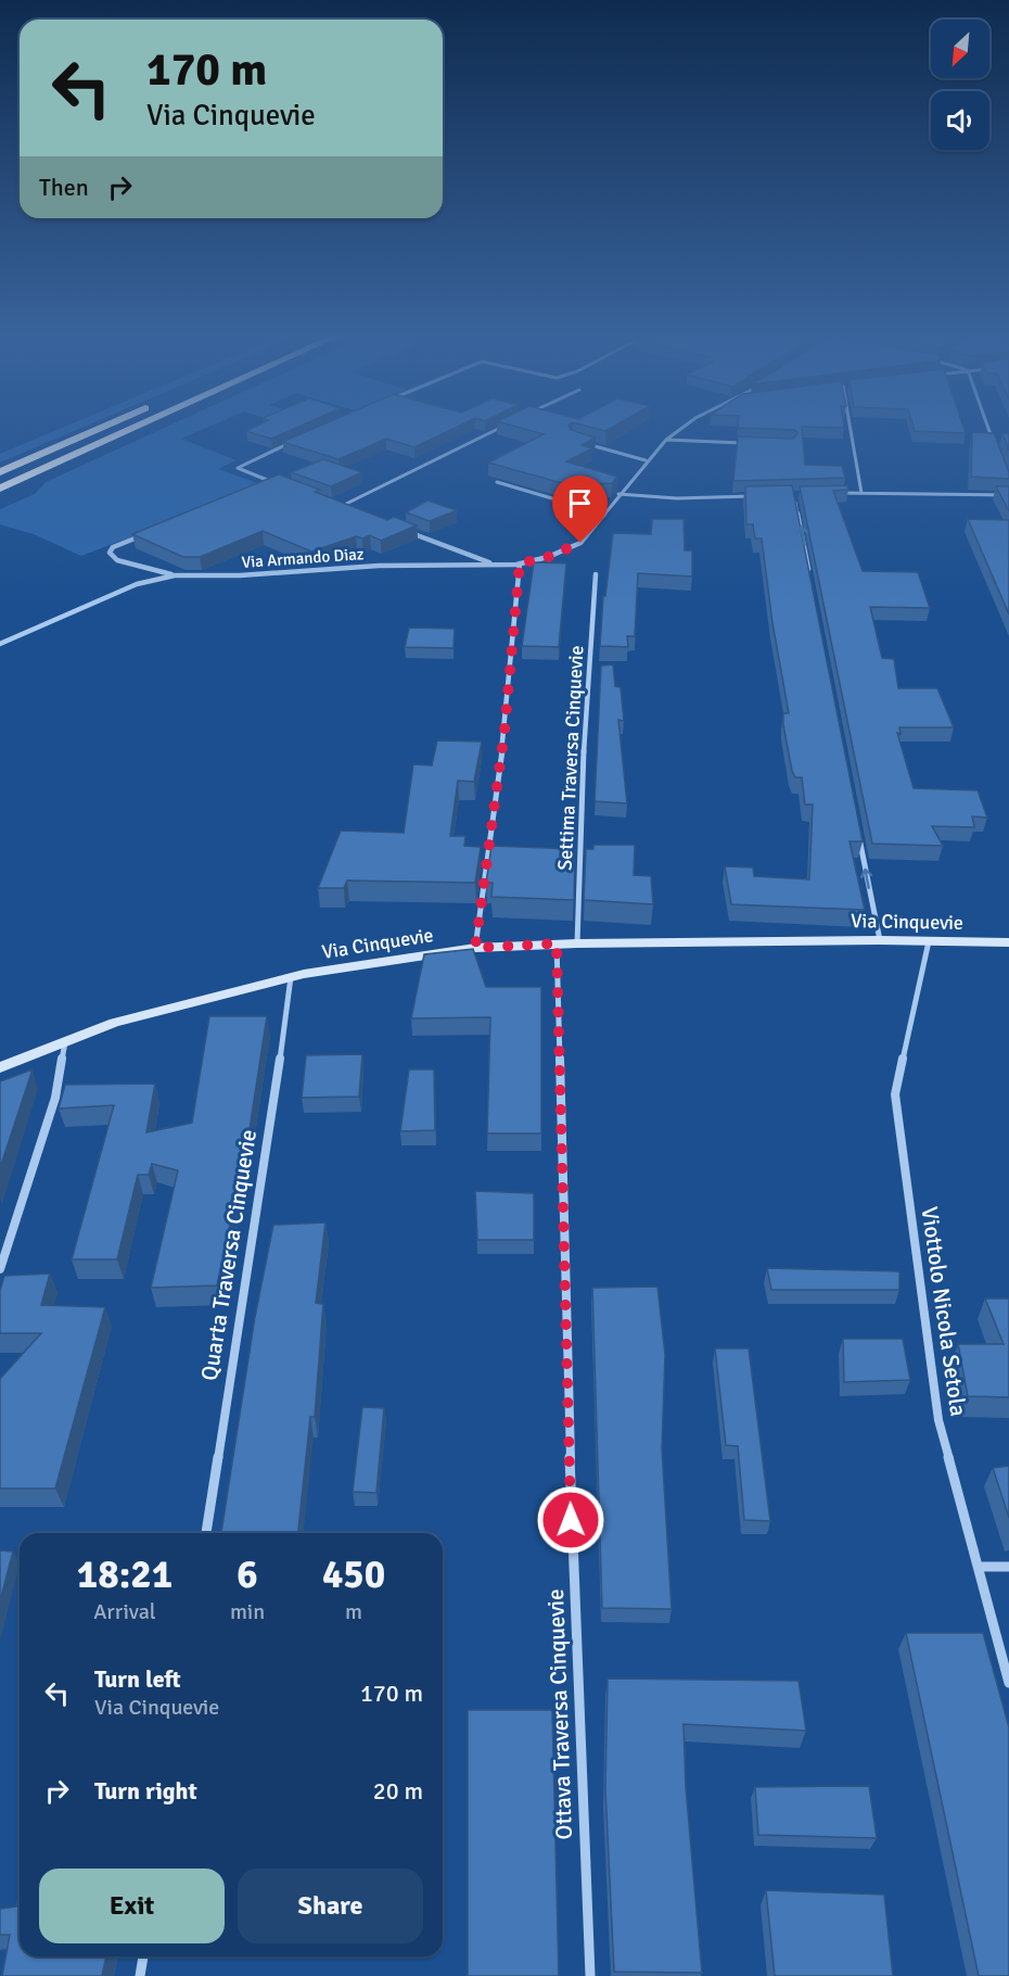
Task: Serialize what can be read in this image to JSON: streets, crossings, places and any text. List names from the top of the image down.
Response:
{
  "streets": {
    "street": [
      "Via Armando Diaz",
      "Settima Traversa Cinquevie",
      "Via Cinquevie",
      "Quarta Traversa Cinquevie",
      "Viottolo Nicola Setola",
      "Ottava Traversa Cinquevie"
    ]
  },
  "crossings": [
    ["Settima Traversa Cinquevie", "Via Cinquevie"],
    ["Via Cinquevie", "Quarta Traversa Cinquevie"],
    ["Via Cinquevie", "Viottolo Nicola Setola"],
    ["Via Cinquevie", "Ottava Traversa Cinquevie"]
  ],
  "north": "bottom left",
  "page": {
    "turn": ["170 m", "Via Cinquevie"],
    "then": "Then",
    "eta": [
      "18:21",
      "Arrival",
      "6",
      "min",
      "450",
      "m"
    ],
    "list": [
      {
        "name": "Turn left",
        "note": "Via Cinquevie",
        "value": "170 m"
      },
      {
        "name": "Turn right",
        "value": "20 m"
      }
    ],
    "buttons": ["Exit", "Share"]
  }
}
